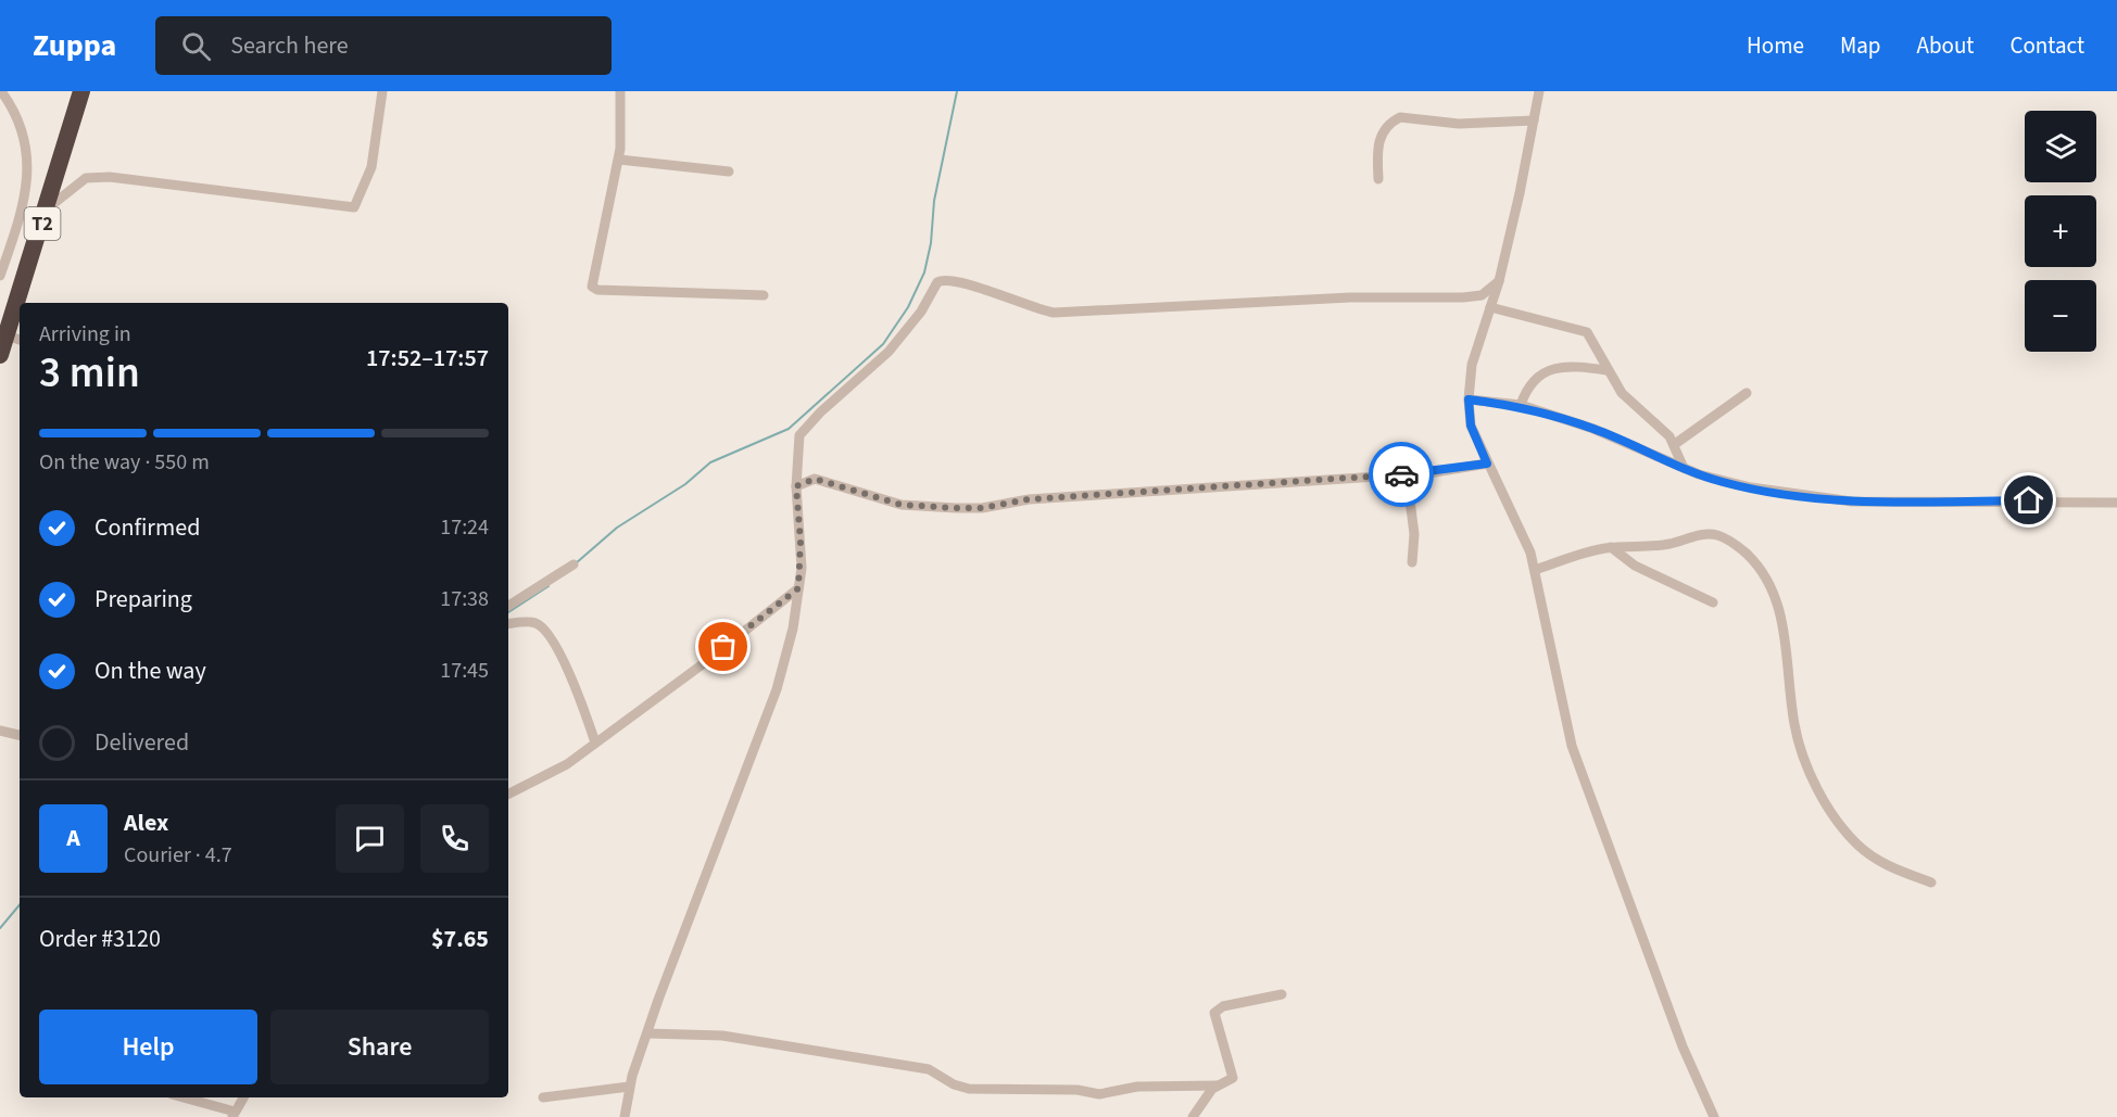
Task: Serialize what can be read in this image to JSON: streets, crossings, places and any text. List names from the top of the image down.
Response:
{
  "streets": {
    "highway": ["T2"]
  },
  "page": {
    "header": "Zuppa",
    "search": "Search here",
    "nav": [
      "Home",
      "Map",
      "About",
      "Contact"
    ],
    "map_buttons": ["+", "−"],
    "heading": ["3 min", "Arriving in", "17:52–17:57"],
    "panel": [
      "Alex",
      "Courier · 4.7",
      "Order #3120",
      "$7.65"
    ],
    "bar": "On the way · 550 m",
    "list": [
      ["Confirmed", "17:24"],
      ["Preparing", "17:38"],
      ["On the way", "17:45"],
      "Delivered"
    ],
    "round": "A",
    "buttons": ["Help", "Share"]
  }
}
